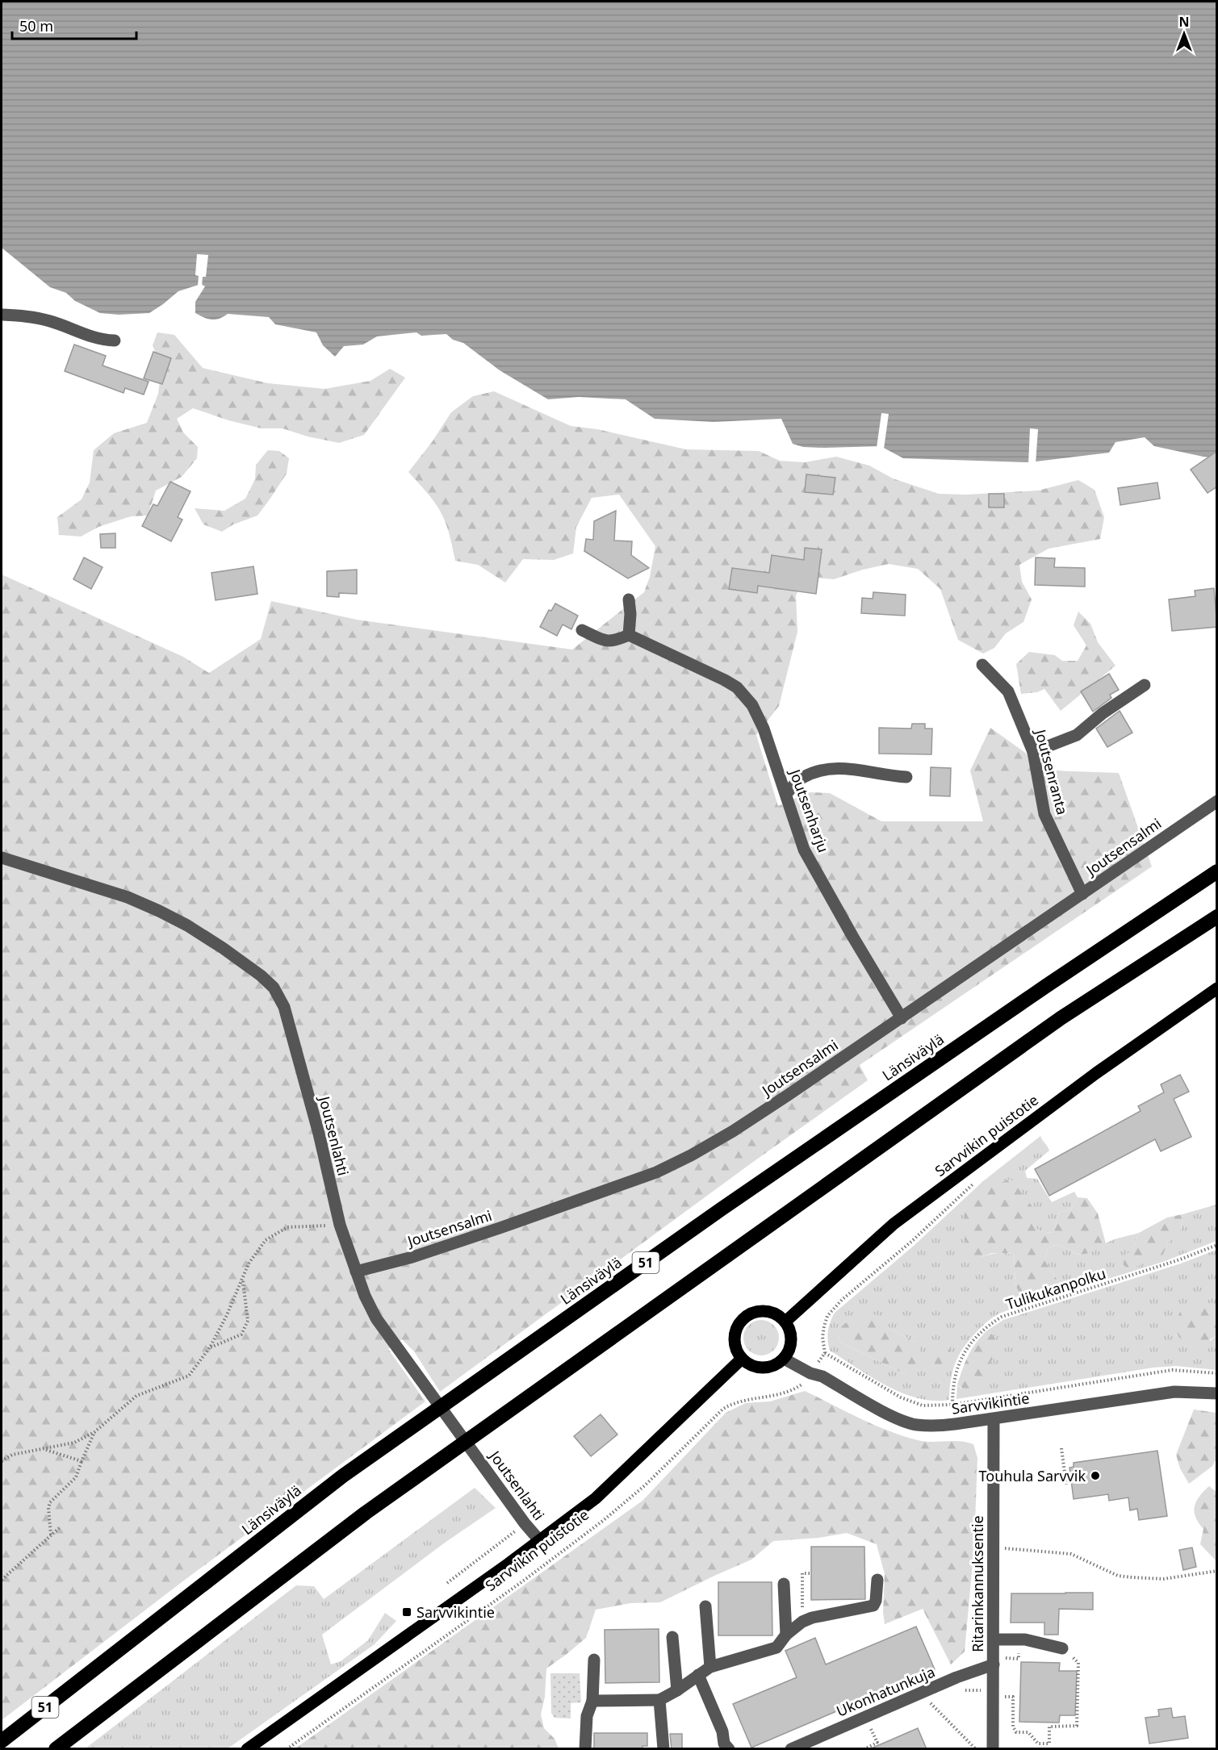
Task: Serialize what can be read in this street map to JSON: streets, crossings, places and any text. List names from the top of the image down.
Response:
{
  "streets": {
    "highway": ["Länsiväylä", "51"],
    "main road": ["Sarvvikin puistotie"],
    "street": [
      "Joutsenranta",
      "Joutsenharju",
      "Joutsensalmi",
      "Joutsenlahti",
      "Sarvvikintie",
      "Ritarinkannuksentie",
      "Ukonhatunkuja"
    ],
    "path": ["Tulikukanpolku"]
  },
  "crossings": [
    ["Joutsenranta", "Joutsensalmi"],
    ["Joutsenharju", "Joutsensalmi"],
    ["Joutsensalmi", "Joutsenlahti"],
    ["Sarvvikin puistotie", "Joutsenlahti"],
    ["Sarvvikin puistotie", "Sarvvikintie"],
    ["Sarvvikintie", "Ritarinkannuksentie"],
    ["Ritarinkannuksentie", "Ukonhatunkuja"]
  ],
  "places": {
    "other": ["Touhula Sarvvik"],
    "transit": ["Sarvvikintie"]
  },
  "scale_bar": "50 m",
  "north": "top"
}
